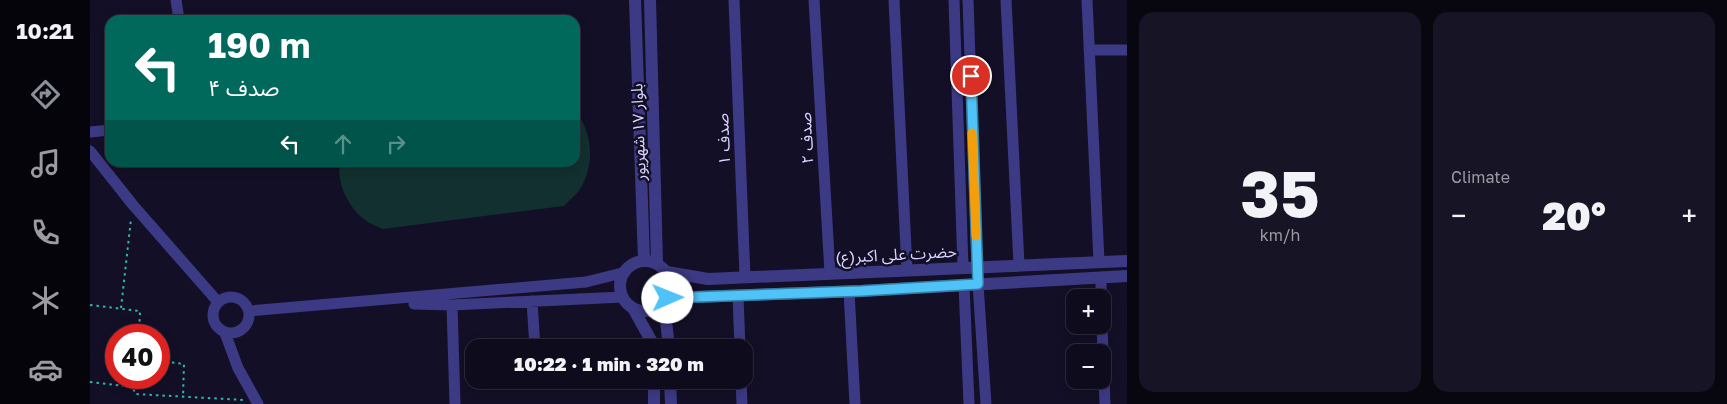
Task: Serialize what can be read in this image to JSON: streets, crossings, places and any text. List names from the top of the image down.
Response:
{
  "streets": {
    "street": [
      "بلوار ۱۷ شهریور",
      "صدف ۲",
      "صدف ۱",
      "حضرت علی اکبر(ع)"
    ]
  },
  "crossings": [
    ["بلوار ۱۷ شهریور", "حضرت علی اکبر(ع)"],
    ["صدف ۲", "حضرت علی اکبر(ع)"],
    ["صدف ۱", "حضرت علی اکبر(ع)"]
  ],
  "page": {
    "tabs": "10:21",
    "tile": [
      ["35", "km/h"],
      "Climate"
    ],
    "turn": ["190 m", "صدف ۴"],
    "heat": ["−", "20°", "+"],
    "map_buttons": ["+", "−"],
    "limit": "40",
    "trip": "10:22 · 1 min · 320 m"
  }
}
